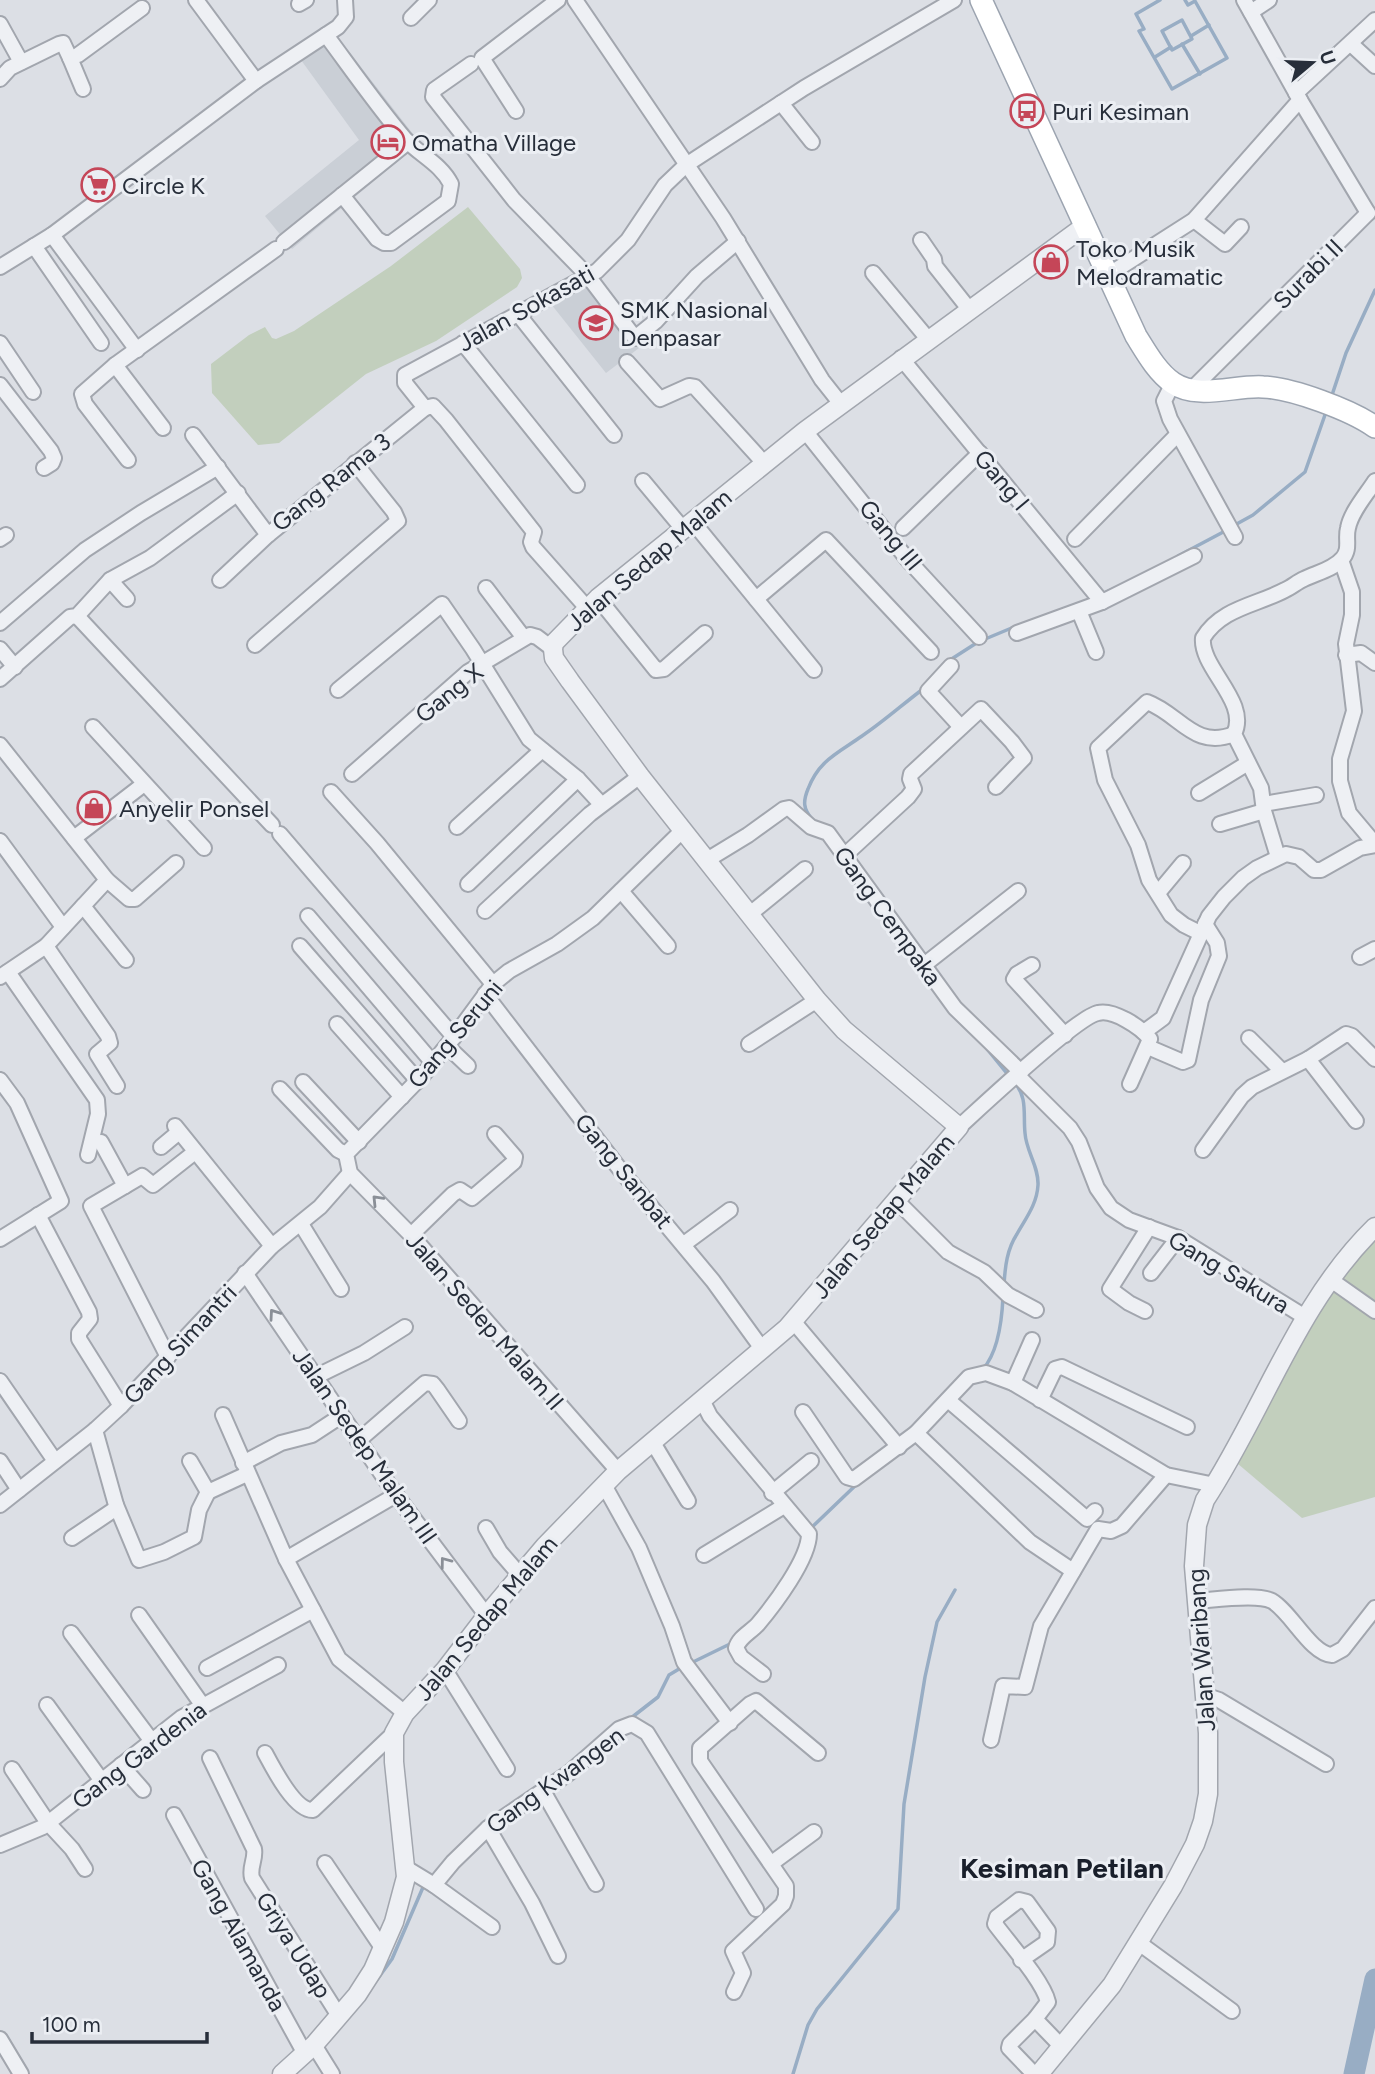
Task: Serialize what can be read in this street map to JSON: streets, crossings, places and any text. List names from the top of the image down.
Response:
{
  "streets": {
    "street": [
      "Surabi II",
      "Jalan Sokasati",
      "Gang I",
      "Gang Rama 3",
      "Gang III",
      "Jalan Sedap Malam",
      "Gang X",
      "Gang Cempaka",
      "Gang Seruni",
      "Gang Sanbat",
      "Gang Sakura",
      "Jalan Sedep Malam II",
      "Gang Simantri",
      "Jalan Sedep Malam III",
      "Jalan Waribang",
      "Gang Gardenia",
      "Gang Kwangen",
      "Gang Alamanda",
      "Griya Udap"
    ]
  },
  "crossings": [
    ["Jalan Sokasati", "Gang Rama 3"],
    ["Gang I", "Jalan Sedap Malam"],
    ["Gang III", "Jalan Sedap Malam"],
    ["Jalan Sedap Malam", "Gang Cempaka"],
    ["Jalan Sedap Malam", "Gang Seruni"],
    ["Jalan Sedap Malam", "Gang Sanbat"],
    ["Jalan Sedap Malam", "Jalan Sedep Malam II"],
    ["Jalan Sedap Malam", "Jalan Sedep Malam III"],
    ["Gang Cempaka", "Gang Sakura"],
    ["Gang Seruni", "Gang Sanbat"],
    ["Gang Sakura", "Jalan Waribang"],
    ["Jalan Sedep Malam II", "Gang Simantri"],
    ["Gang Simantri", "Jalan Sedep Malam III"]
  ],
  "districts": ["Kesiman Petilan"],
  "places": {
    "bus stop": ["Puri Kesiman"],
    "hotel": ["Omatha Village"],
    "supermarket": ["Circle K"],
    "shop": ["Toko Musik Melodramatic", "Anyelir Ponsel"],
    "school or university": ["SMK Nasional Denpasar"]
  },
  "scale_bar": "100 m",
  "north": "right"
}
